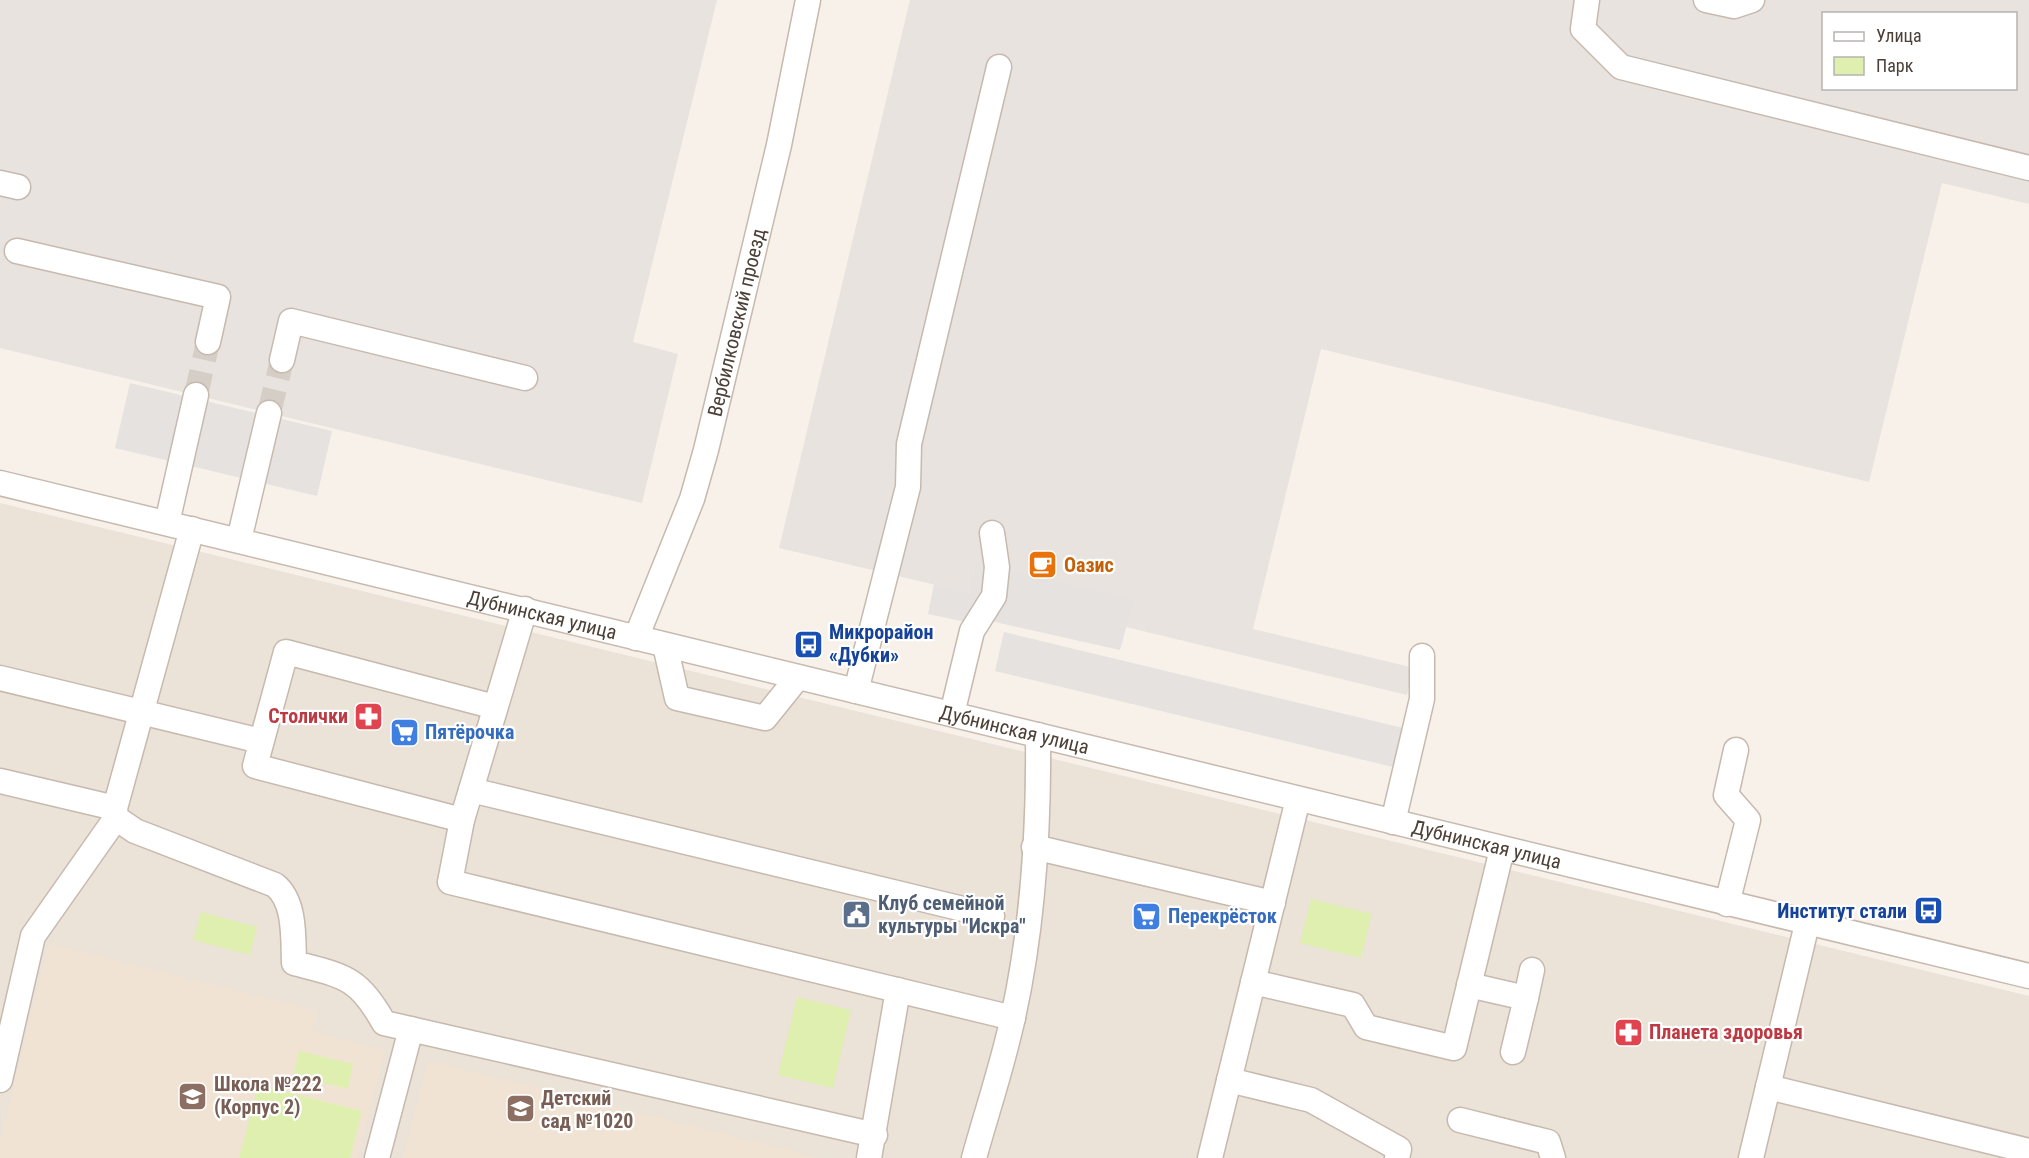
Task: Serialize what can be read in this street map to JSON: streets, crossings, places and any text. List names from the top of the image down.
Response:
{
  "streets": {
    "street": ["Вербилковский проезд", "Дубнинская улица"]
  },
  "crossings": [
    ["Вербилковский проезд", "Дубнинская улица"]
  ],
  "places": {
    "cafe": ["Оазис"],
    "bus stop": ["Микрорайон «Дубки»", "Институт стали"],
    "pharmacy": ["Столички", "Планета здоровья"],
    "supermarket": ["Пятёрочка", "Перекрёсток"],
    "public building": ["Клуб семейной культуры \"Искра\""],
    "school or university": ["Школа №222 (Корпус 2)", "Детский сад №1020"]
  },
  "legend": ["Улица", "Парк"]
}
